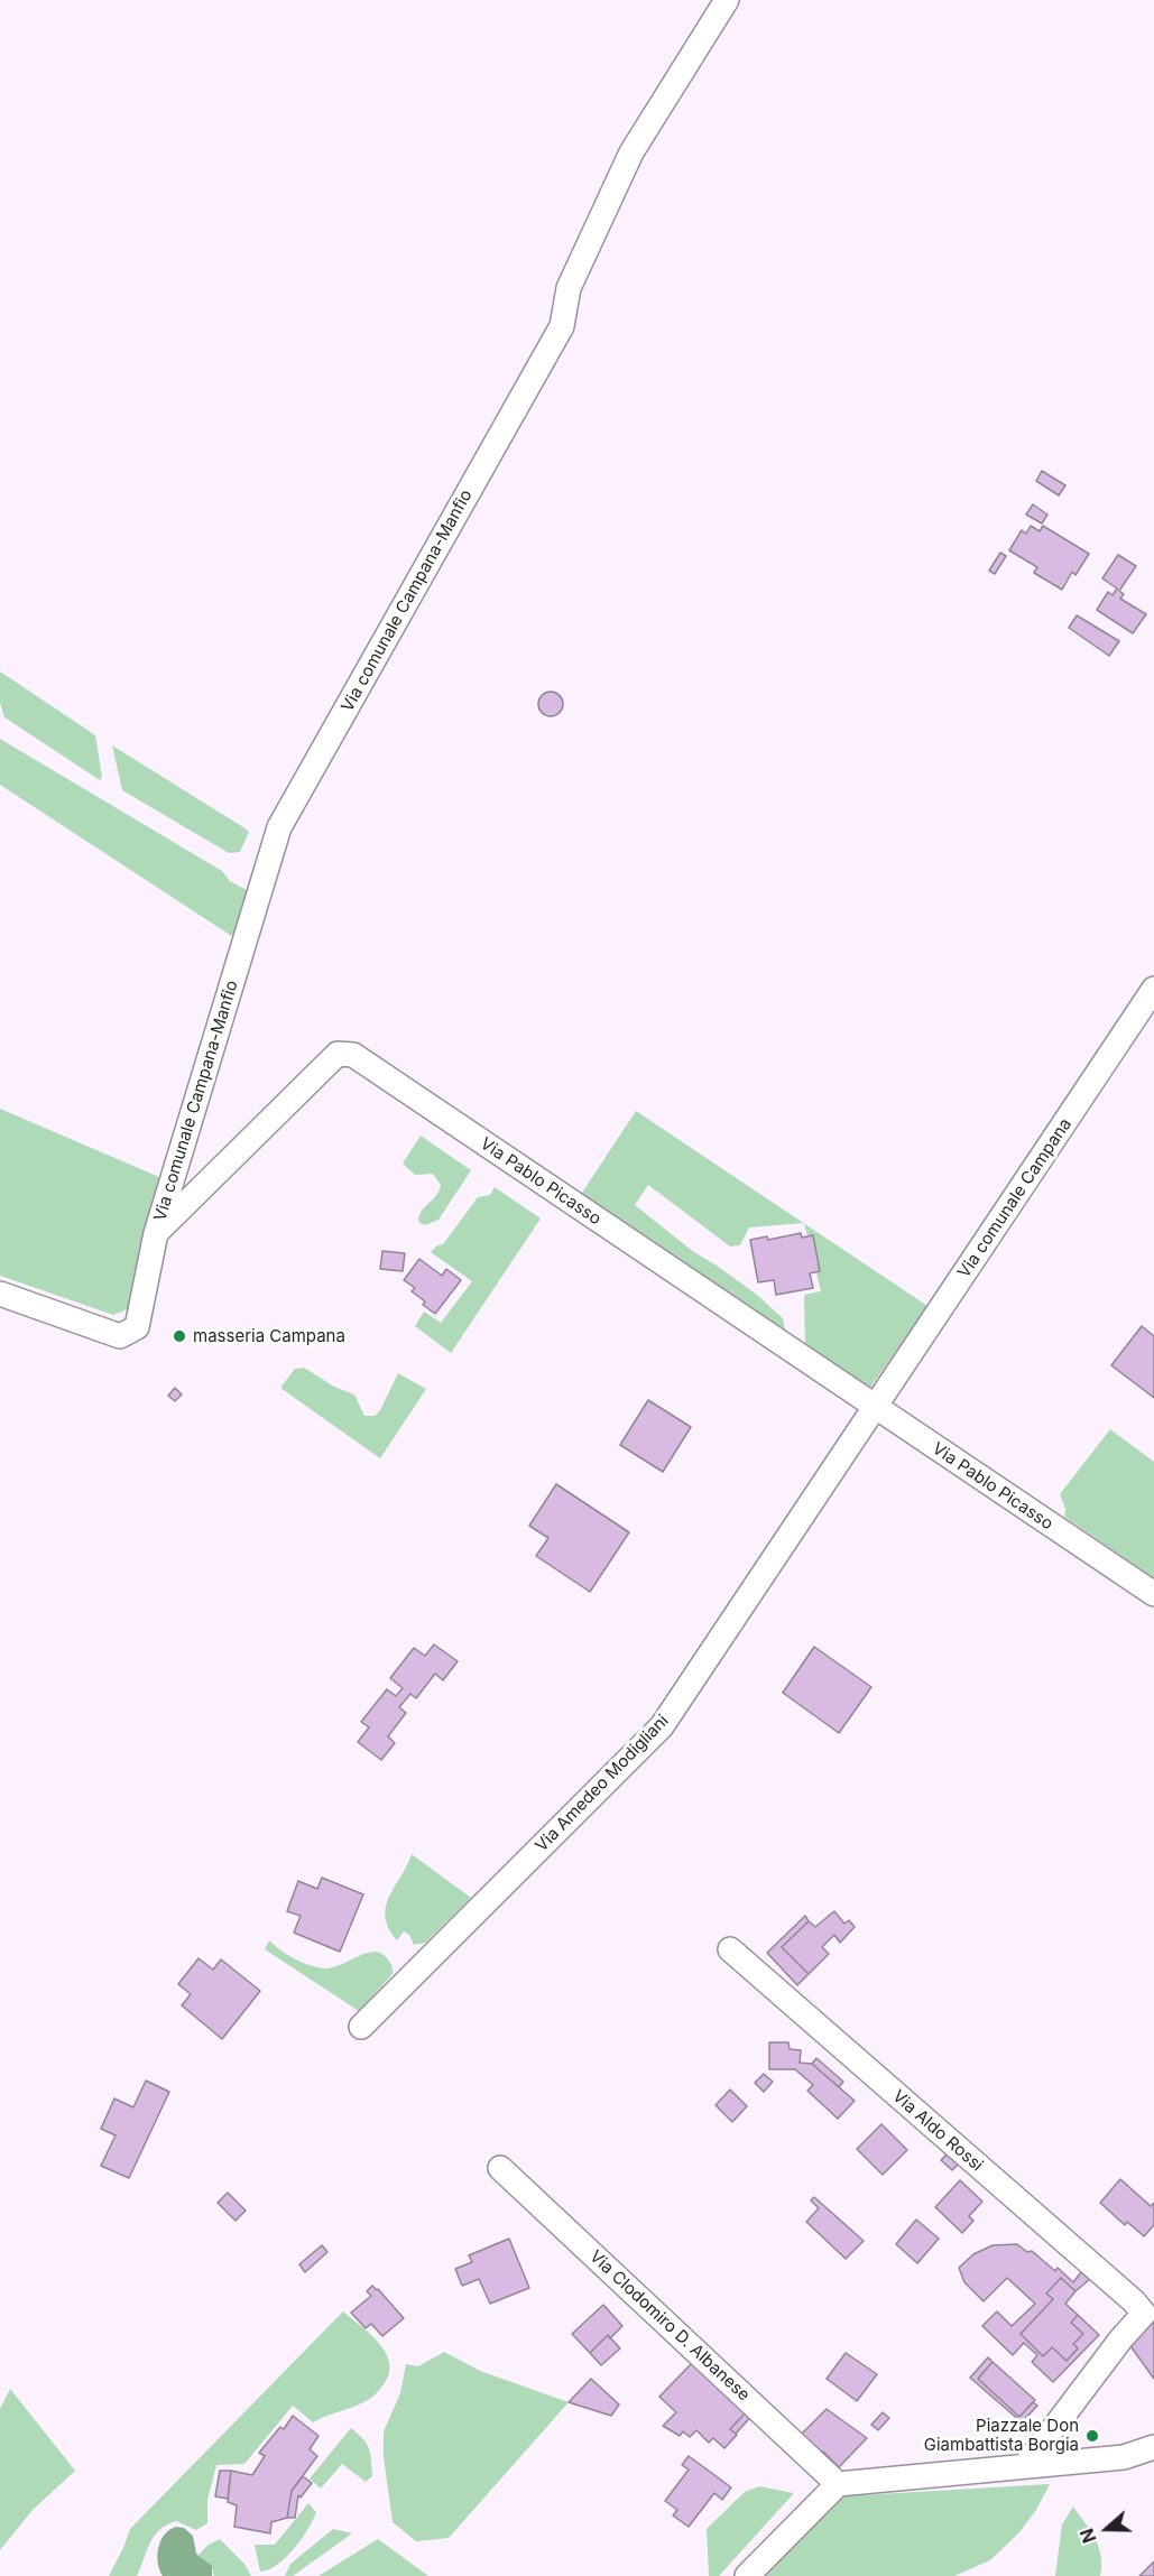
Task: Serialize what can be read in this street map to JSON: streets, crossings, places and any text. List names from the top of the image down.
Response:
{
  "streets": {
    "street": [
      "Via comunale Campana-Manfio",
      "Via Pablo Picasso",
      "Via comunale Campana",
      "Via Amedeo Modigliani",
      "Via Aldo Rossi",
      "Via Clodomiro D. Albanese"
    ]
  },
  "crossings": [
    ["Via comunale Campana-Manfio", "Via Pablo Picasso"],
    ["Via Pablo Picasso", "Via comunale Campana"],
    ["Via Pablo Picasso", "Via Amedeo Modigliani"],
    ["Via comunale Campana", "Via Amedeo Modigliani"]
  ],
  "places": ["masseria Campana", "Piazzale Don Giambattista Borgia"],
  "north": "left"
}
